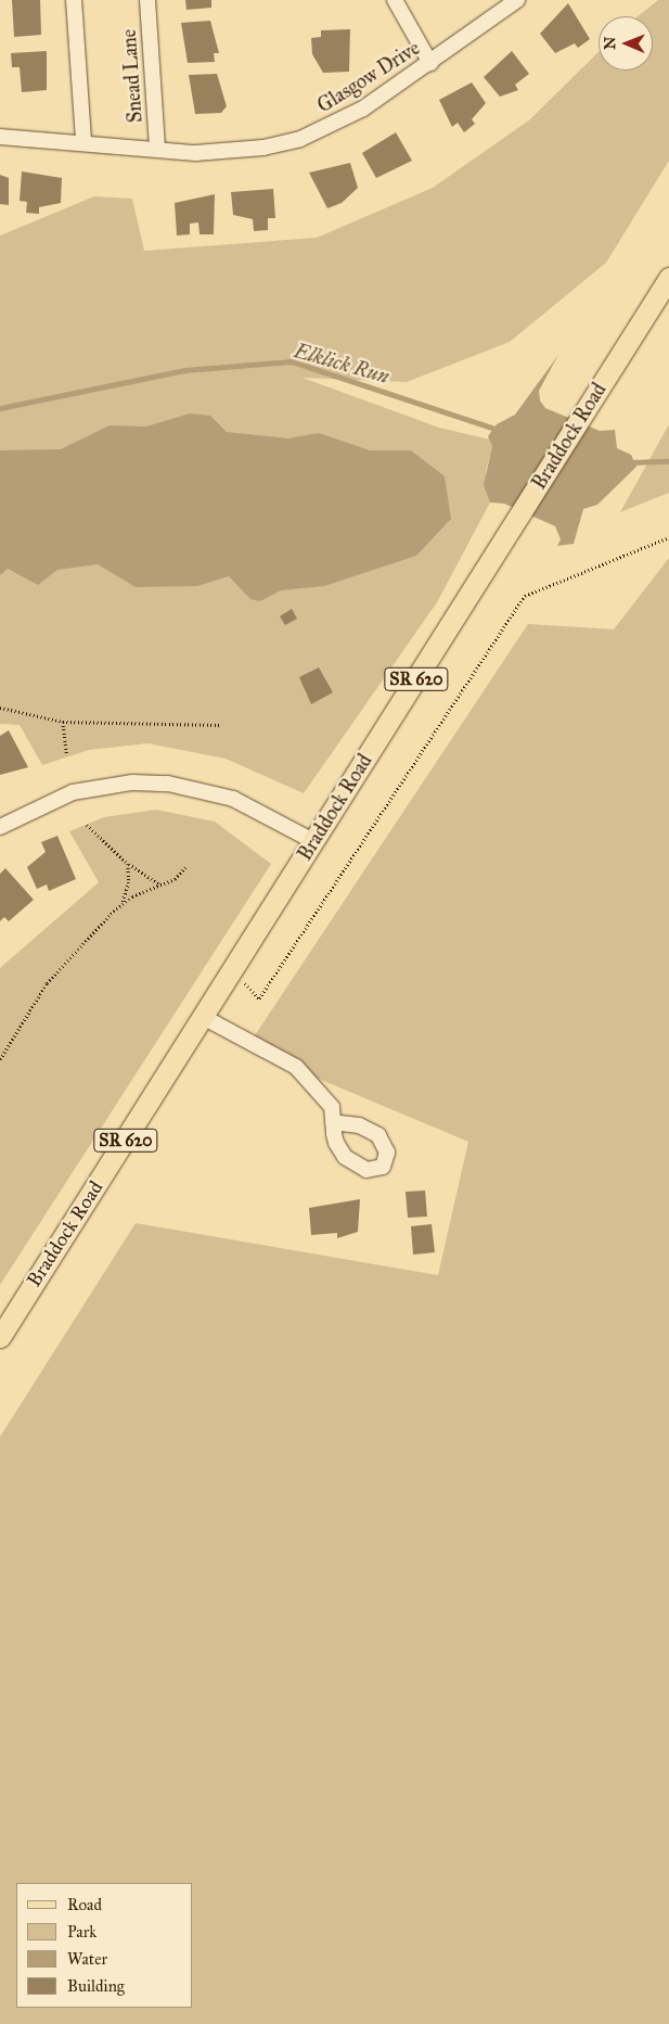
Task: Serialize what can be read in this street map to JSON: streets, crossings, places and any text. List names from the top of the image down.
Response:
{
  "streets": {
    "main road": ["Braddock Road", "SR 620"],
    "street": ["Snead Lane", "Glasgow Drive"]
  },
  "crossings": [
    ["Snead Lane", "Glasgow Drive"]
  ],
  "water": ["Elklick Run"],
  "legend": [
    "Road",
    "Park",
    "Water",
    "Building"
  ],
  "north": "left"
}
